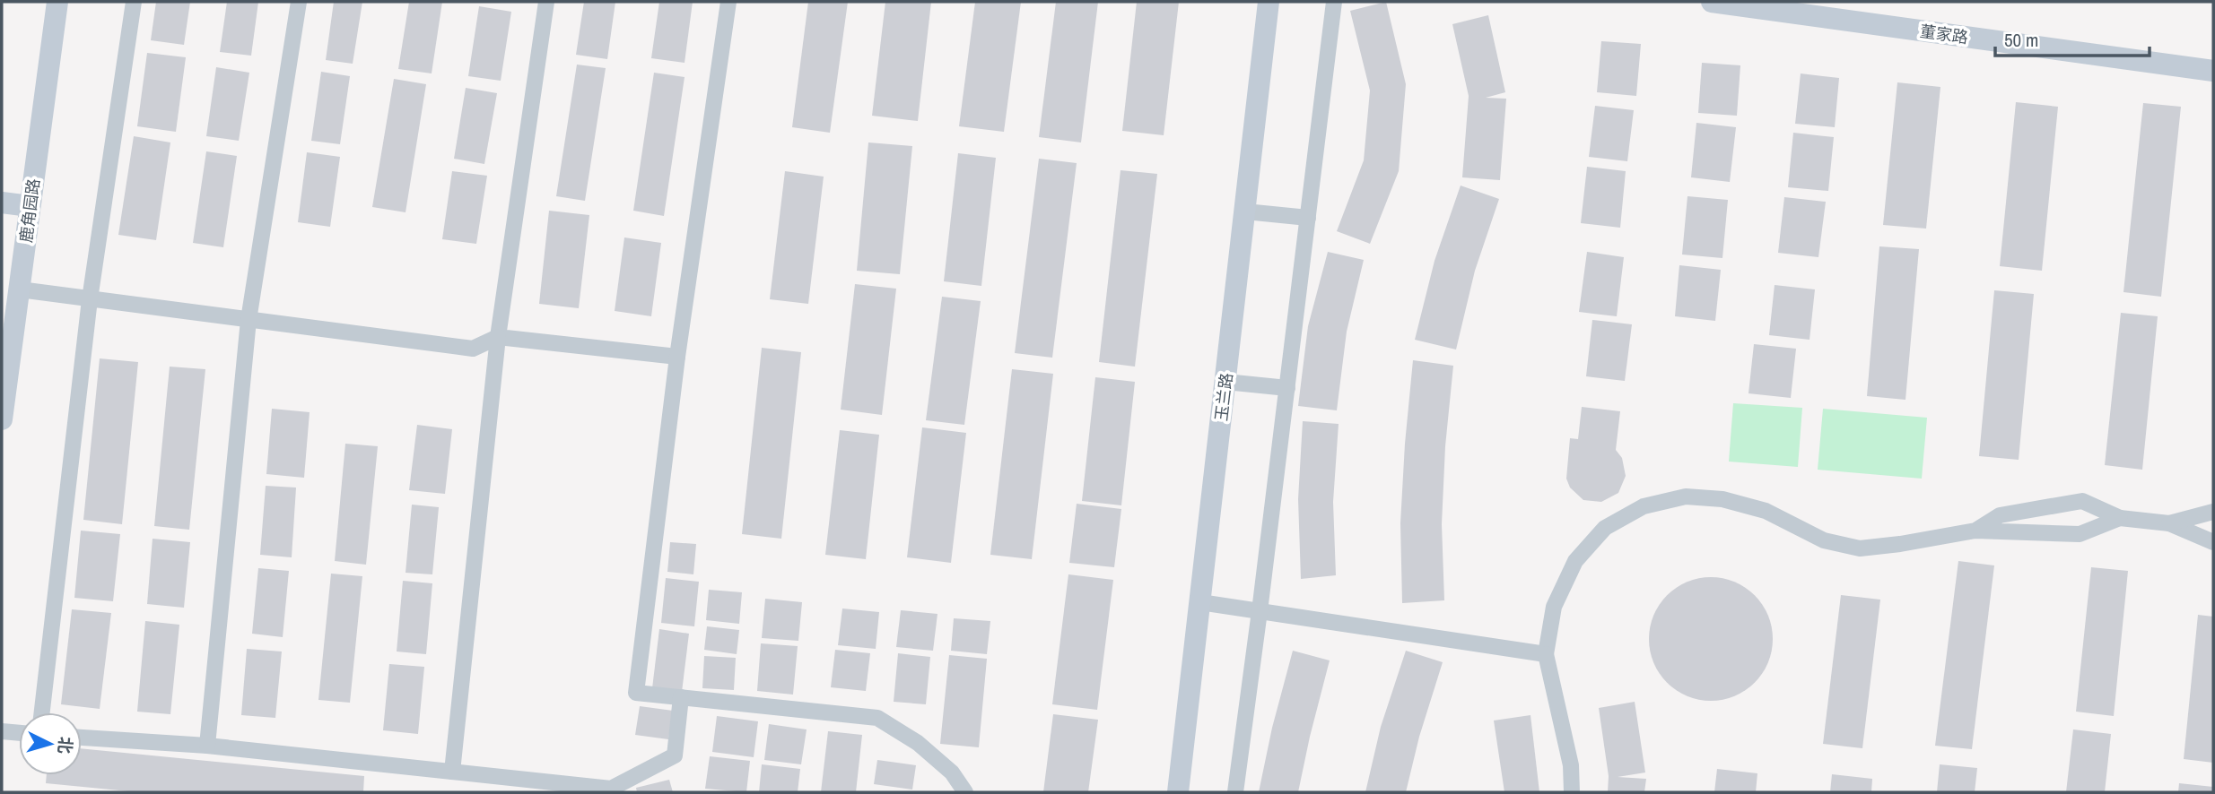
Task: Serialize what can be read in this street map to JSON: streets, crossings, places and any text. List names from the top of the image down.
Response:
{
  "streets": {
    "street": ["董家路", "鹿角园路", "玉兰路"]
  },
  "scale_bar": "50 m",
  "north": "right"
}
